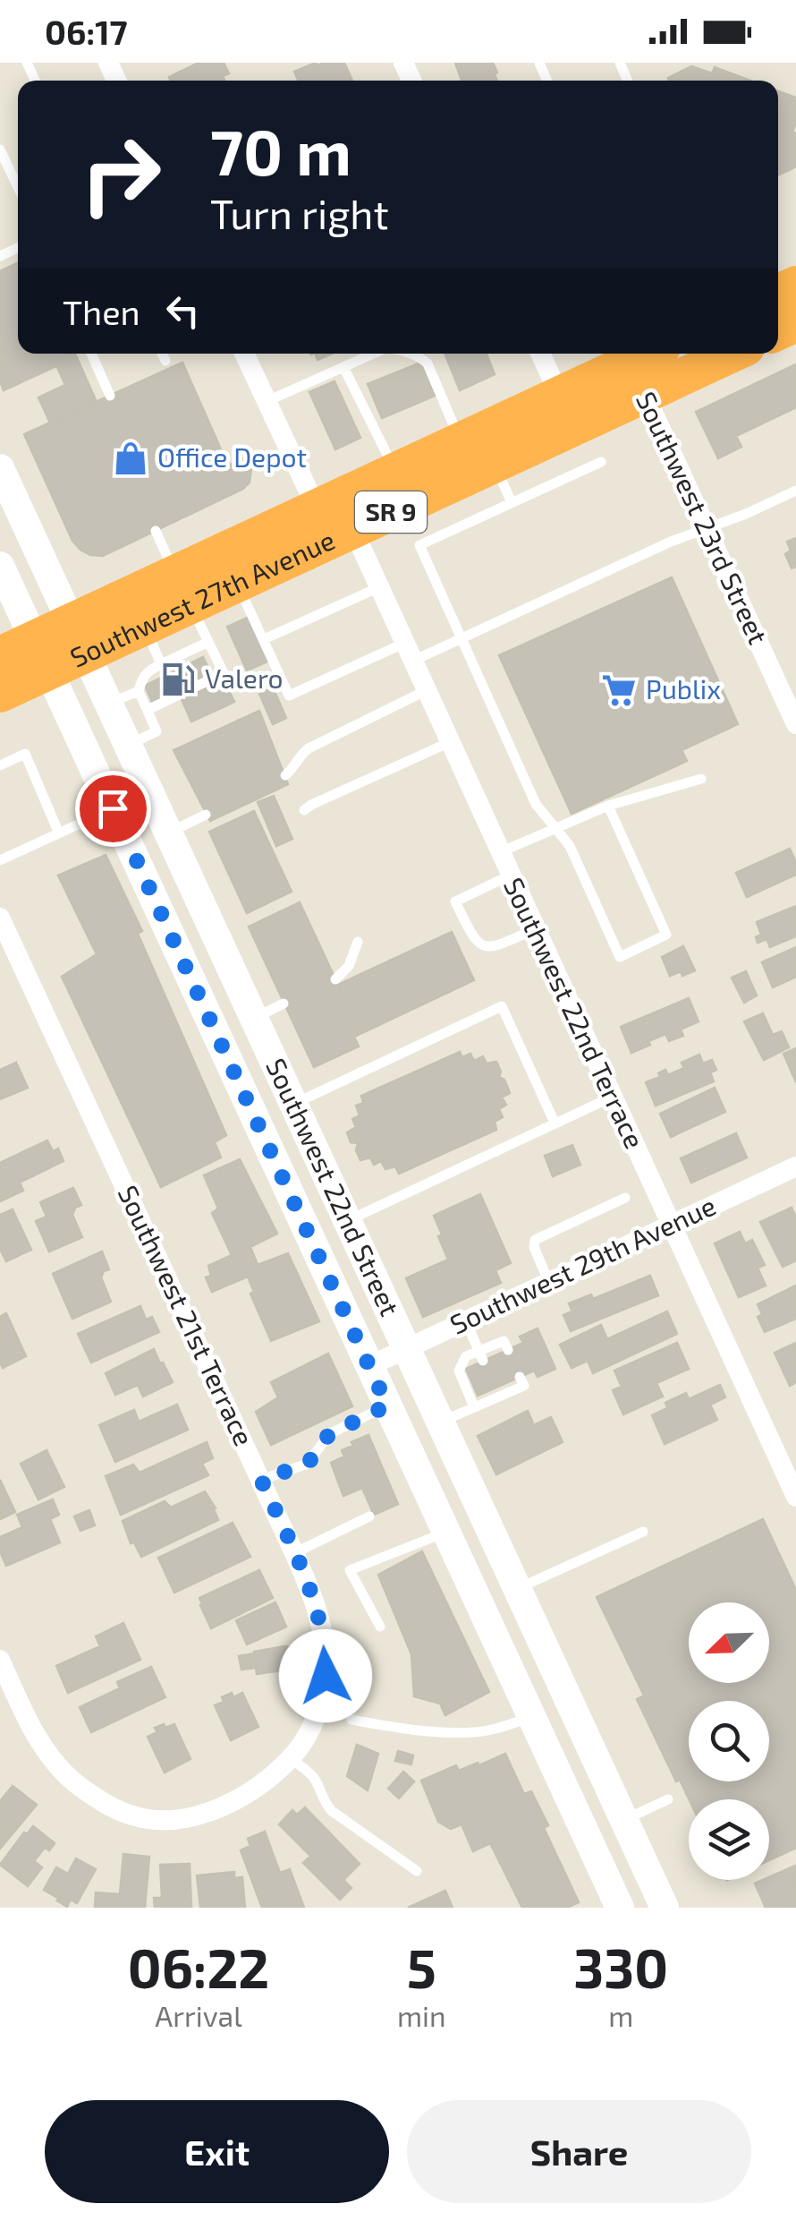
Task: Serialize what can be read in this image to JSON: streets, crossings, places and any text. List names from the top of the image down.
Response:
{
  "streets": {
    "highway": ["SR 9", "Southwest 27th Avenue"],
    "main road": ["Southwest 22nd Street"],
    "street": [
      "Southwest 23rd Street",
      "Southwest 22nd Terrace",
      "Southwest 29th Avenue",
      "Southwest 21st Terrace"
    ]
  },
  "crossings": [
    ["Southwest 23rd Street", "Southwest 27th Avenue"],
    ["Southwest 27th Avenue", "Southwest 22nd Terrace"],
    ["Southwest 27th Avenue", "Southwest 22nd Street"],
    ["Southwest 22nd Terrace", "Southwest 29th Avenue"],
    ["Southwest 22nd Street", "Southwest 29th Avenue"]
  ],
  "places": {
    "shop": ["Office Depot"],
    "fuel station": ["Valero"],
    "supermarket": ["Publix"]
  },
  "north": "bottom left",
  "page": {
    "status": "06:17",
    "turn": ["70 m", "Turn right"],
    "then": "Then",
    "eta": [
      "06:22",
      "Arrival",
      "5",
      "min",
      "330",
      "m"
    ],
    "buttons": ["Exit", "Share"]
  }
}
